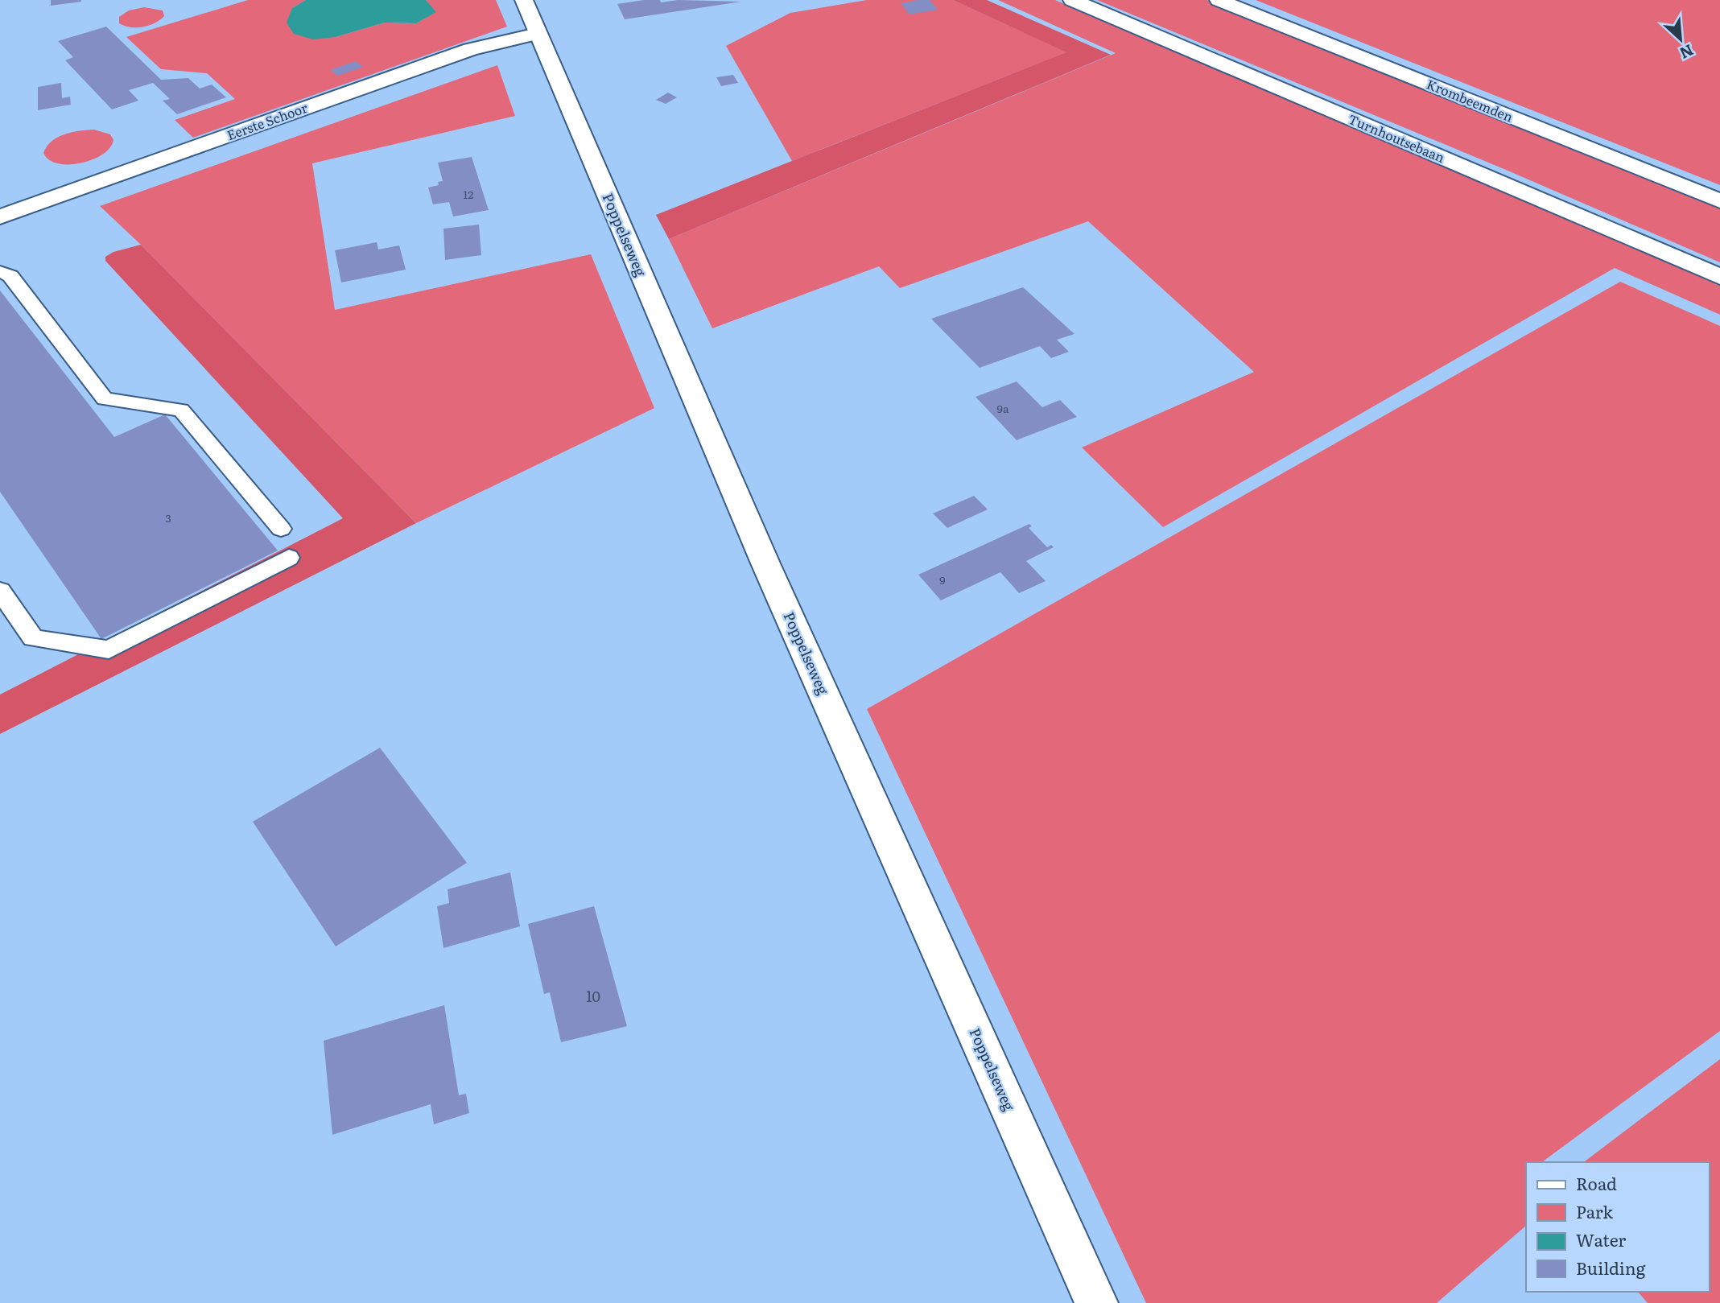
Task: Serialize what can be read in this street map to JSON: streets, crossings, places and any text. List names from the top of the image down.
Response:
{
  "streets": {
    "street": [
      "Krombeemden",
      "Eerste Schoor",
      "Turnhoutsebaan",
      "Poppelseweg"
    ]
  },
  "crossings": [
    ["Eerste Schoor", "Poppelseweg"]
  ],
  "house_numbers": [
    "12",
    "9a",
    "3",
    "9",
    "10"
  ],
  "legend": [
    "Road",
    "Park",
    "Water",
    "Building"
  ],
  "north": "bottom right"
}
